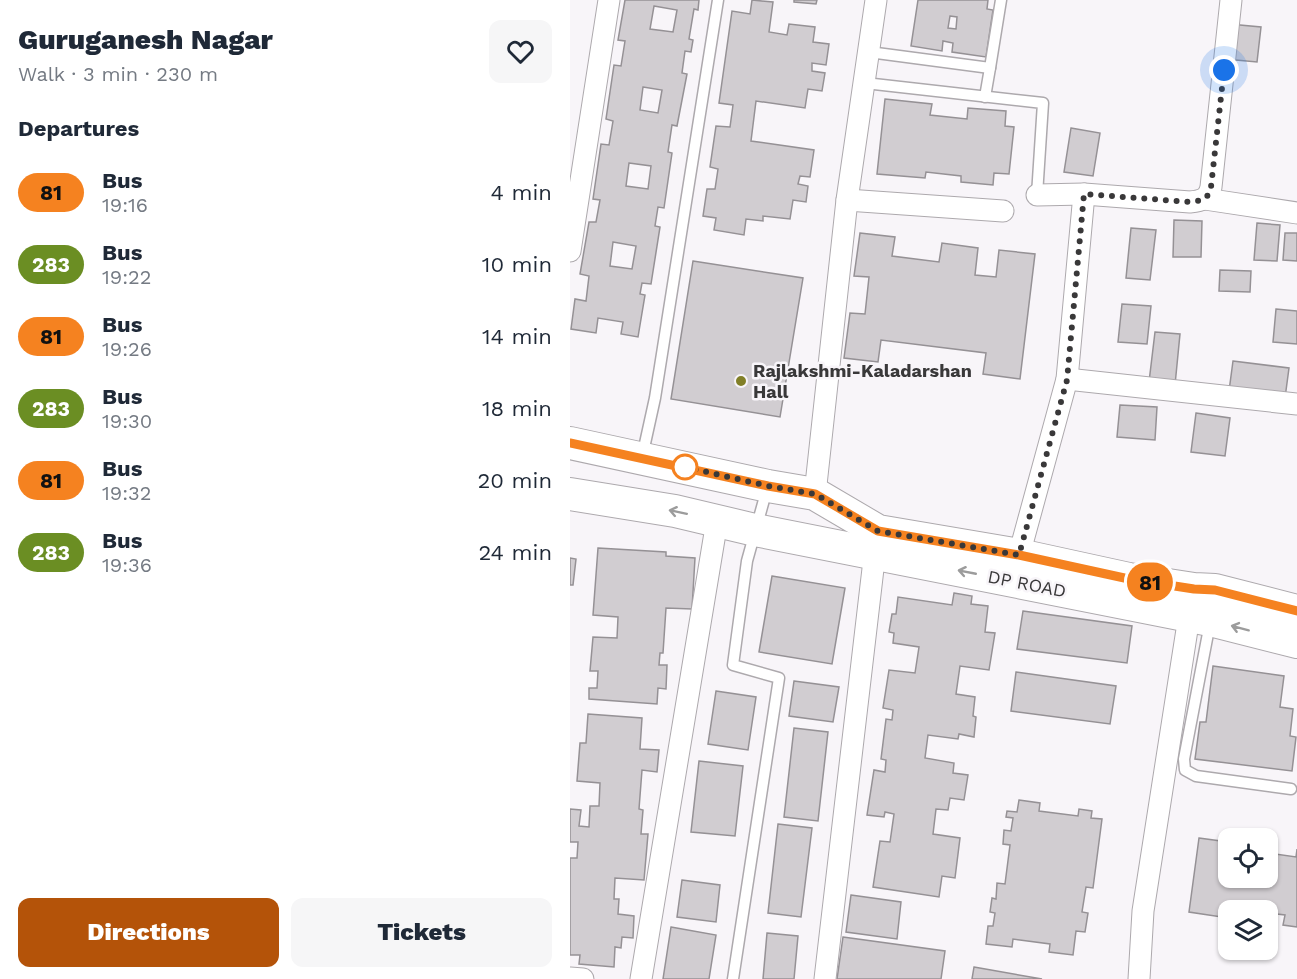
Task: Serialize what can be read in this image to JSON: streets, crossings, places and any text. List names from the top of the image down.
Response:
{
  "streets": {
    "main road": ["DP ROAD"]
  },
  "places": ["Rajlakshmi-Kaladarshan Hall"],
  "lines": ["bus line 81"],
  "page": {
    "heading": [
      ["Guruganesh Nagar", "Walk · 3 min · 230 m"],
      "Departures"
    ],
    "on_map": "81",
    "list": [
      {
        "mark": "81",
        "name": "Bus",
        "note": "19:16",
        "value": "4 min"
      },
      {
        "mark": "283",
        "name": "Bus",
        "note": "19:22",
        "value": "10 min"
      },
      {
        "mark": "81",
        "name": "Bus",
        "note": "19:26",
        "value": "14 min"
      },
      {
        "mark": "283",
        "name": "Bus",
        "note": "19:30",
        "value": "18 min"
      },
      {
        "mark": "81",
        "name": "Bus",
        "note": "19:32",
        "value": "20 min"
      },
      {
        "mark": "283",
        "name": "Bus",
        "note": "19:36",
        "value": "24 min"
      }
    ],
    "buttons": ["Directions", "Tickets"]
  }
}
